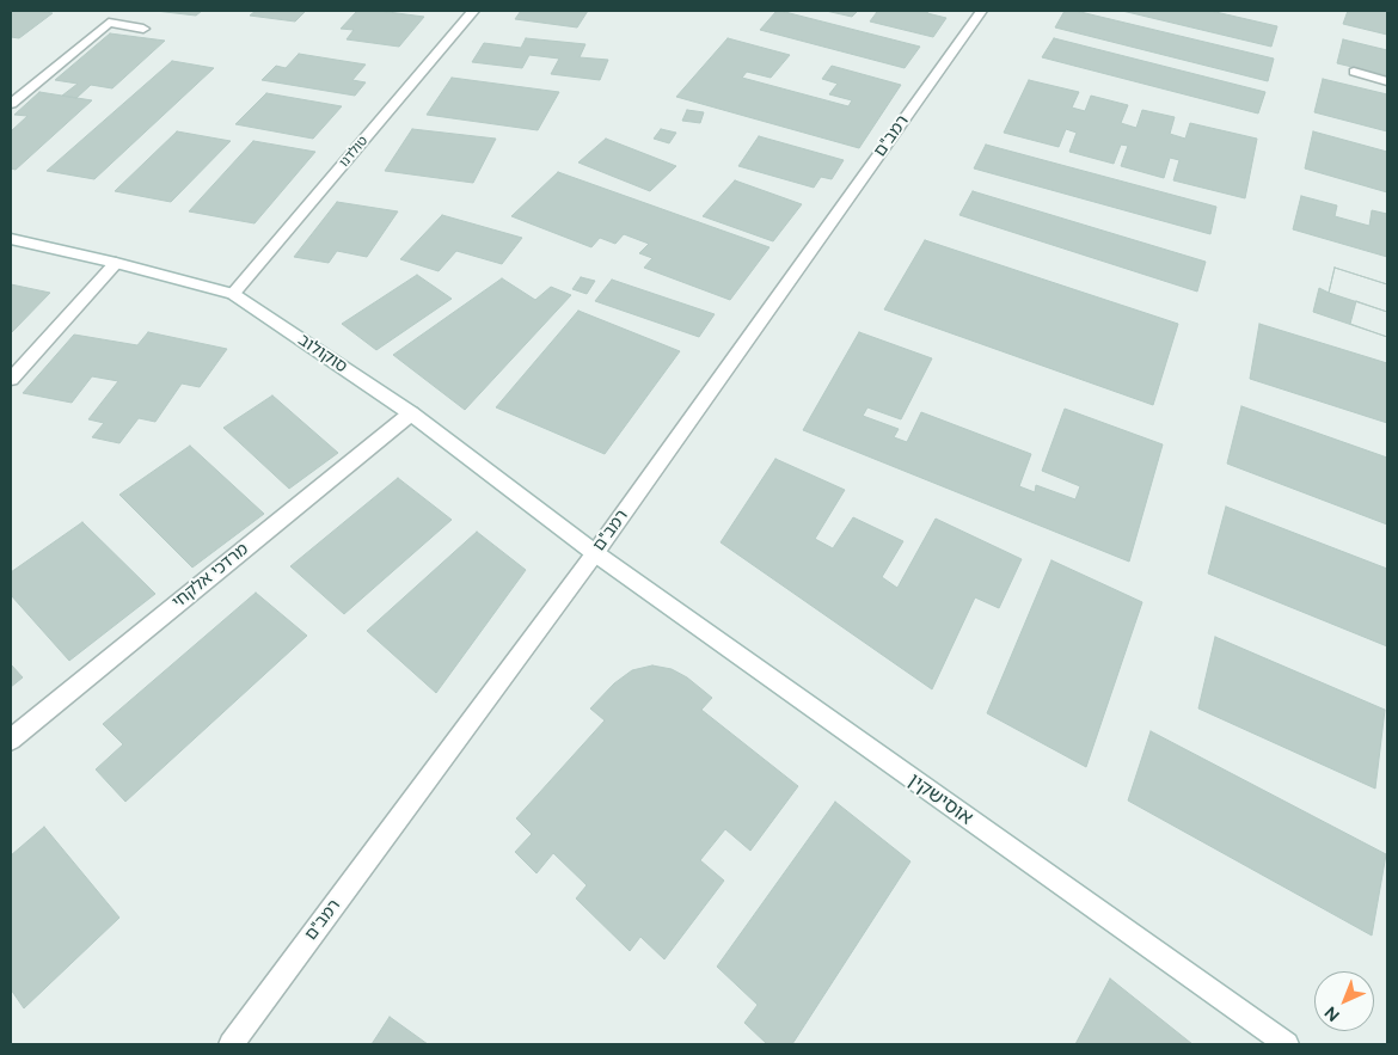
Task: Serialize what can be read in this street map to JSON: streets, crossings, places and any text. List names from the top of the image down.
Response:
{
  "streets": {
    "street": [
      "רמב\"ם",
      "טולדנו",
      "סוקולוב",
      "מרדכי אלקחי",
      "אוסישקין"
    ]
  },
  "crossings": [
    ["רמב\"ם", "סוקולוב"],
    ["רמב\"ם", "אוסישקין"],
    ["טולדנו", "סוקולוב"],
    ["סוקולוב", "מרדכי אלקחי"],
    ["סוקולוב", "אוסישקין"]
  ],
  "north": "bottom left"
}
